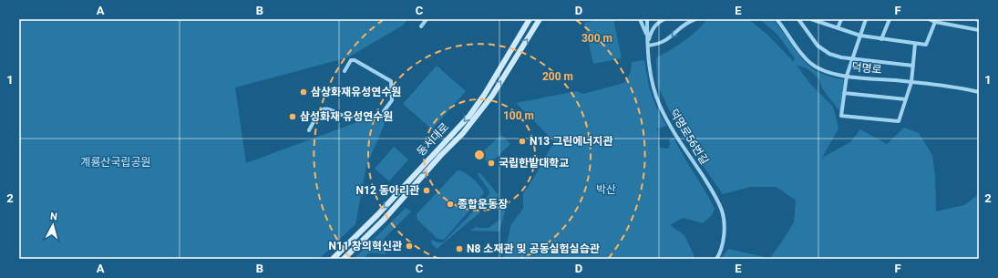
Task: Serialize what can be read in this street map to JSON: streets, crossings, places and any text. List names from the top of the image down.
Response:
{
  "streets": {
    "street": ["덕명로", "덕명로56번길", "동서대로"]
  },
  "parks": ["계룡산국립공원", "박산"],
  "places": [
    "삼상화재유성연수원",
    "삼성화재 유성연수원",
    "N13 그린에너지관",
    "국립한밭대학교",
    "N12 동아리관",
    "종합운동장",
    "N11 창의혁신관",
    "N8 소재관 및 공동실험실습관"
  ],
  "north": "top",
  "grid": {
    "columns": [
      "A",
      "B",
      "C",
      "D",
      "E",
      "F"
    ],
    "rows": ["1", "2"]
  },
  "rings": ["300 m", "200 m", "100 m"]
}
